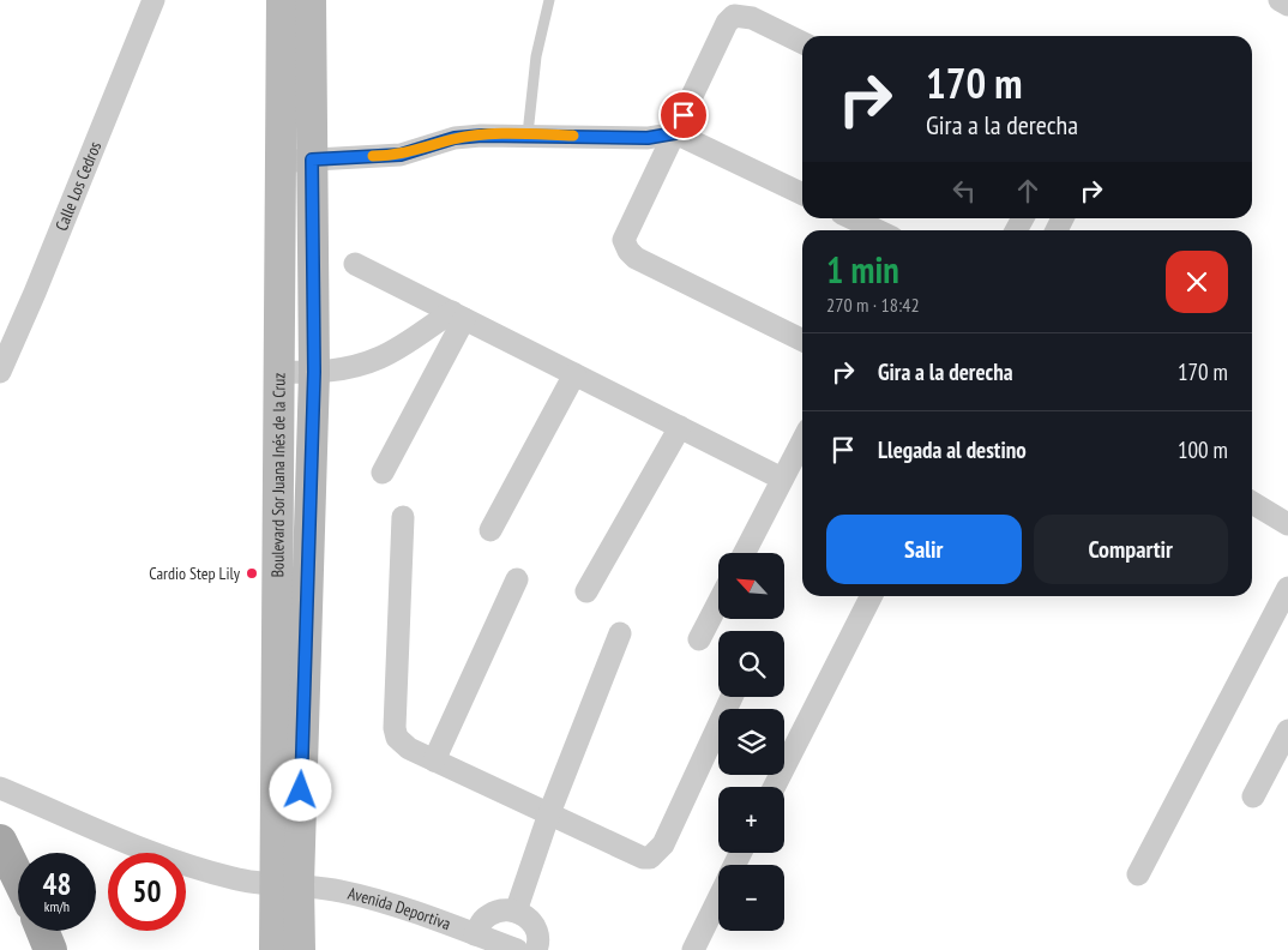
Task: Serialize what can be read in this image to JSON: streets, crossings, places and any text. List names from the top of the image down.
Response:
{
  "streets": {
    "main road": ["Boulevard Sor Juana Inés de la Cruz"],
    "street": ["Calle Los Cedros", "Avenida Deportiva"]
  },
  "crossings": [
    ["Boulevard Sor Juana Inés de la Cruz", "Avenida Deportiva"]
  ],
  "places": ["Cardio Step Lily"],
  "north": "top left",
  "page": {
    "turn": ["170 m", "Gira a la derecha"],
    "heading": ["1 min", "270 m · 18:42"],
    "list": [
      {
        "name": "Gira a la derecha",
        "value": "170 m"
      },
      {
        "name": "Llegada al destino",
        "value": "100 m"
      }
    ],
    "buttons": ["Salir", "Compartir"],
    "map_buttons": ["+", "−"],
    "speed": "48 km/h",
    "limit": "50"
  }
}
